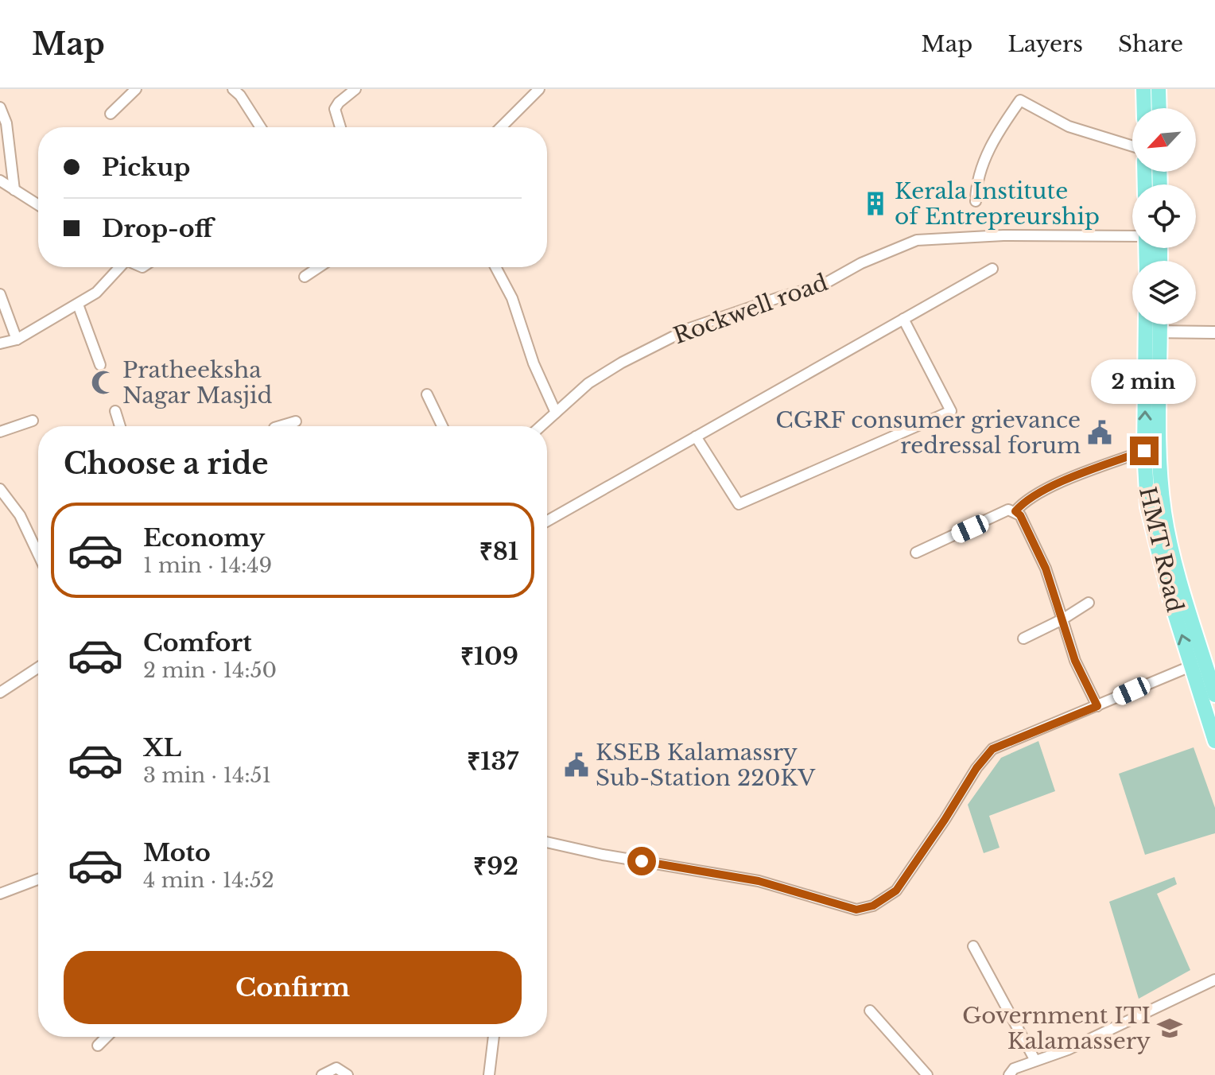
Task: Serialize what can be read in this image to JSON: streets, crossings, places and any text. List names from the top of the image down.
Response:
{
  "streets": {
    "main road": ["HMT Road"],
    "street": ["Rockwell road"]
  },
  "places": {
    "building": ["Kerala Institute of Entrepreurship"],
    "mosque": ["Pratheeksha Nagar Masjid"],
    "public building": ["CGRF consumer grievance redressal forum", "KSEB Kalamassry Sub-Station 220KV"],
    "school or university": ["Government ITI Kalamassery"]
  },
  "north": "bottom left",
  "page": {
    "header": "Map",
    "nav": ["Map", "Layers", "Share"],
    "banner": ["Pickup", "Drop-off"],
    "bubble": "2 min",
    "heading": "Choose a ride",
    "list": [
      {
        "name": "Economy",
        "note": "1 min · 14:49",
        "value": "₹81"
      },
      {
        "name": "Comfort",
        "note": "2 min · 14:50",
        "value": "₹109"
      },
      {
        "name": "XL",
        "note": "3 min · 14:51",
        "value": "₹137"
      },
      {
        "name": "Moto",
        "note": "4 min · 14:52",
        "value": "₹92"
      }
    ],
    "buttons": "Confirm"
  }
}
